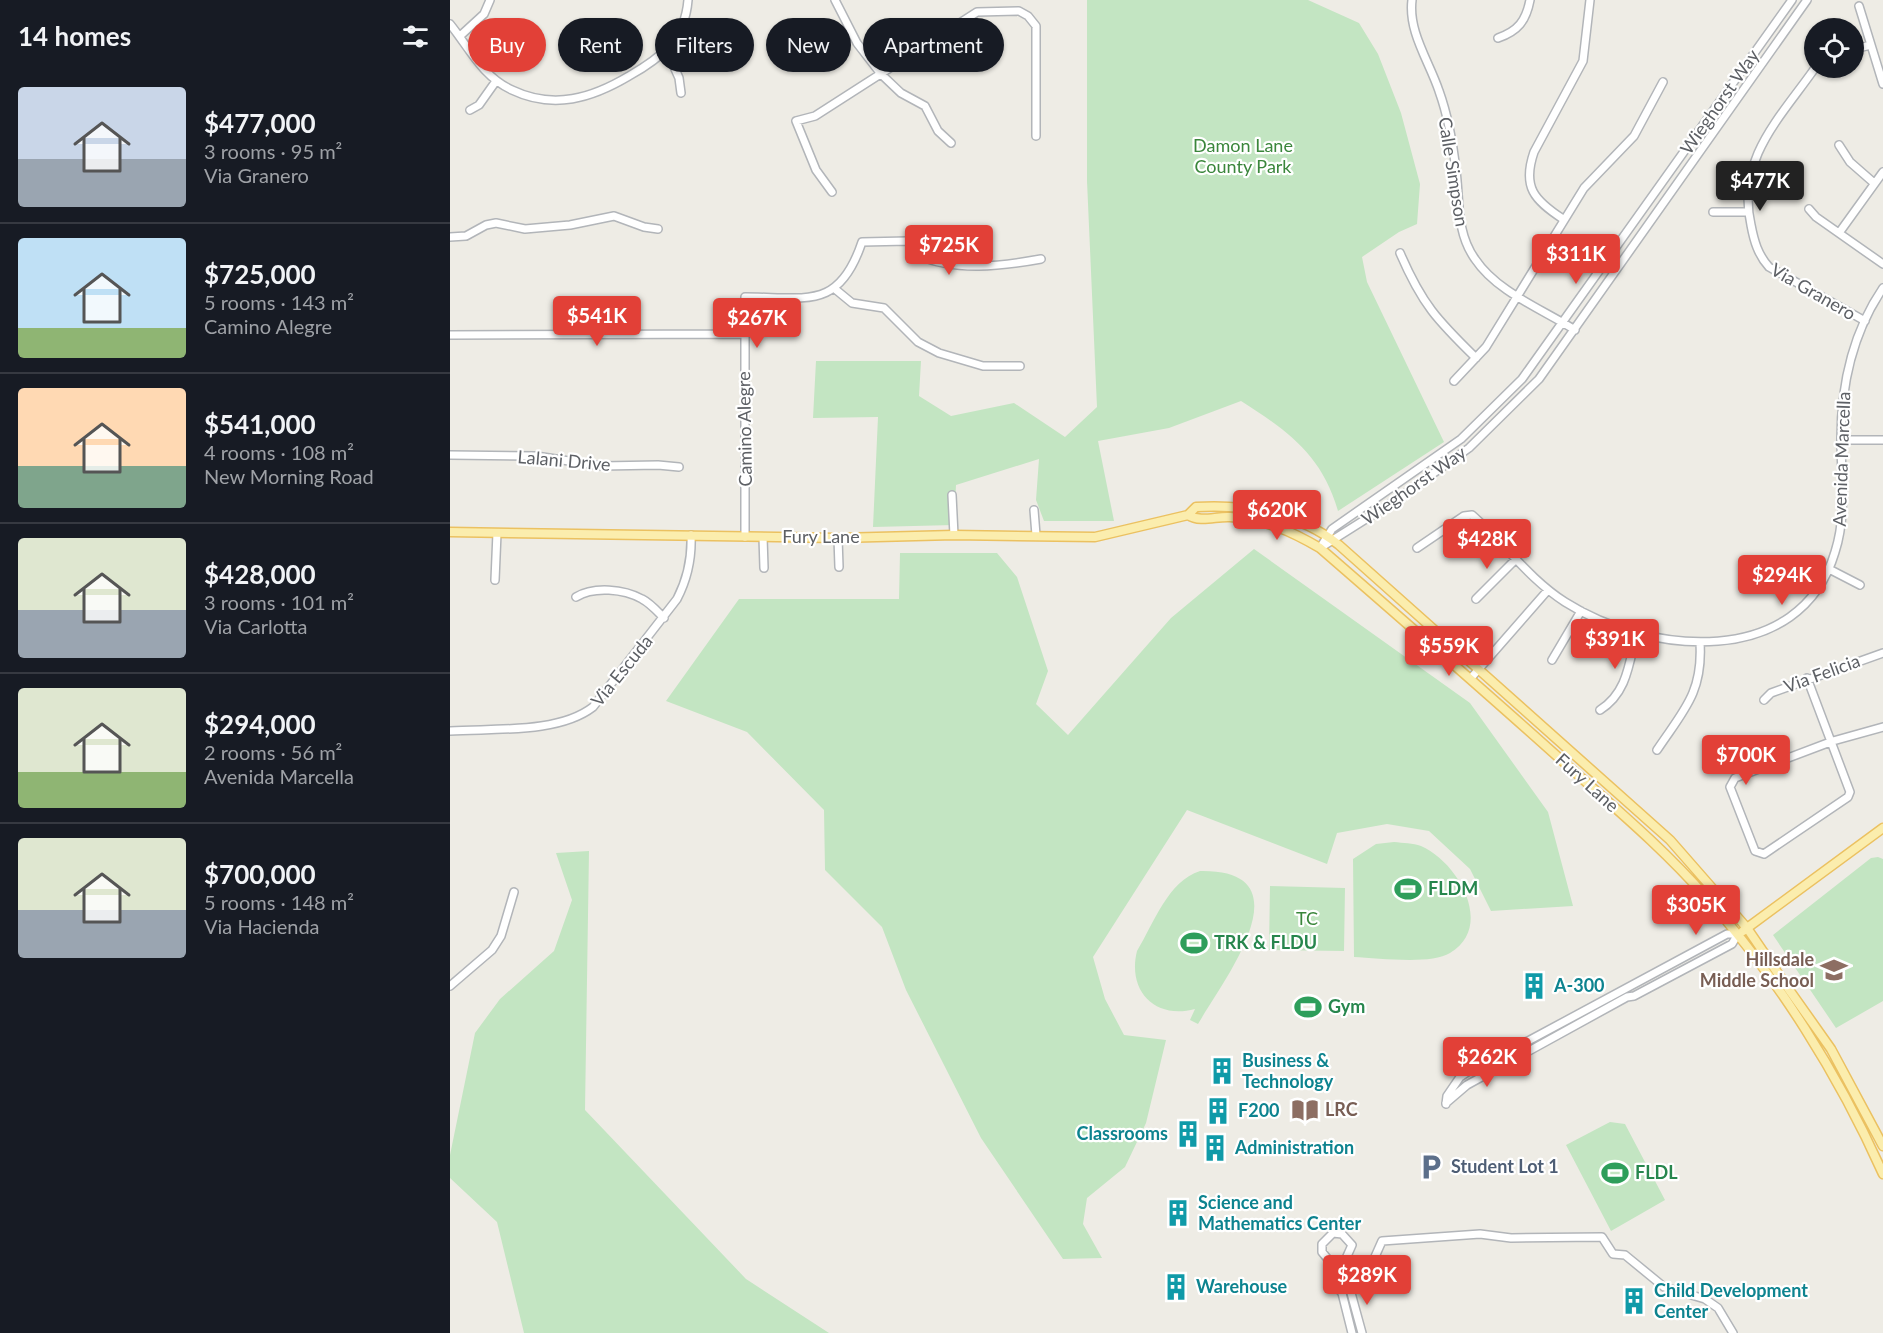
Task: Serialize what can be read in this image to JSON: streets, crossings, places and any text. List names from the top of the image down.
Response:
{
  "streets": {
    "main road": ["Fury Lane"],
    "street": [
      "Wieghorst Way",
      "Calle Simpson",
      "Via Granero",
      "Camino Alegre",
      "Avenida Marcella",
      "Lalani Drive",
      "Via Escuda",
      "Via Felicia"
    ]
  },
  "crossings": [
    ["Wieghorst Way", "Calle Simpson"],
    ["Wieghorst Way", "Fury Lane"],
    ["Via Granero", "Avenida Marcella"],
    ["Camino Alegre", "Fury Lane"],
    ["Fury Lane", "Via Escuda"]
  ],
  "parks": ["Damon Lane County Park", "TC"],
  "places": {
    "sports": [
      "FLDM",
      "TRK & FLDU",
      "Gym",
      "FLDL"
    ],
    "school or university": ["Hillsdale Middle School"],
    "building": [
      "A-300",
      "Business & Technology",
      "F200",
      "Classrooms",
      "Administration",
      "Science and Mathematics Center",
      "Warehouse",
      "Child Development Center"
    ],
    "library": ["LRC"],
    "parking": ["Student Lot 1"]
  },
  "page": {
    "heading": "14 homes",
    "chip": [
      "Buy",
      "Rent",
      "Filters",
      "New",
      "Apartment"
    ],
    "list": [
      {
        "name": "$477,000",
        "note": "3 rooms · 95 m² · Via Granero"
      },
      {
        "name": "$725,000",
        "note": "5 rooms · 143 m² · Camino Alegre"
      },
      {
        "name": "$541,000",
        "note": "4 rooms · 108 m² · New Morning Road"
      },
      {
        "name": "$428,000",
        "note": "3 rooms · 101 m² · Via Carlotta"
      },
      {
        "name": "$294,000",
        "note": "2 rooms · 56 m² · Avenida Marcella"
      },
      {
        "name": "$700,000",
        "note": "5 rooms · 148 m² · Via Hacienda"
      }
    ],
    "price": [
      "$477K",
      "$725K",
      "$311K",
      "$541K",
      "$267K",
      "$620K",
      "$428K",
      "$294K",
      "$391K",
      "$559K",
      "$700K",
      "$305K",
      "$262K",
      "$289K"
    ]
  }
}
